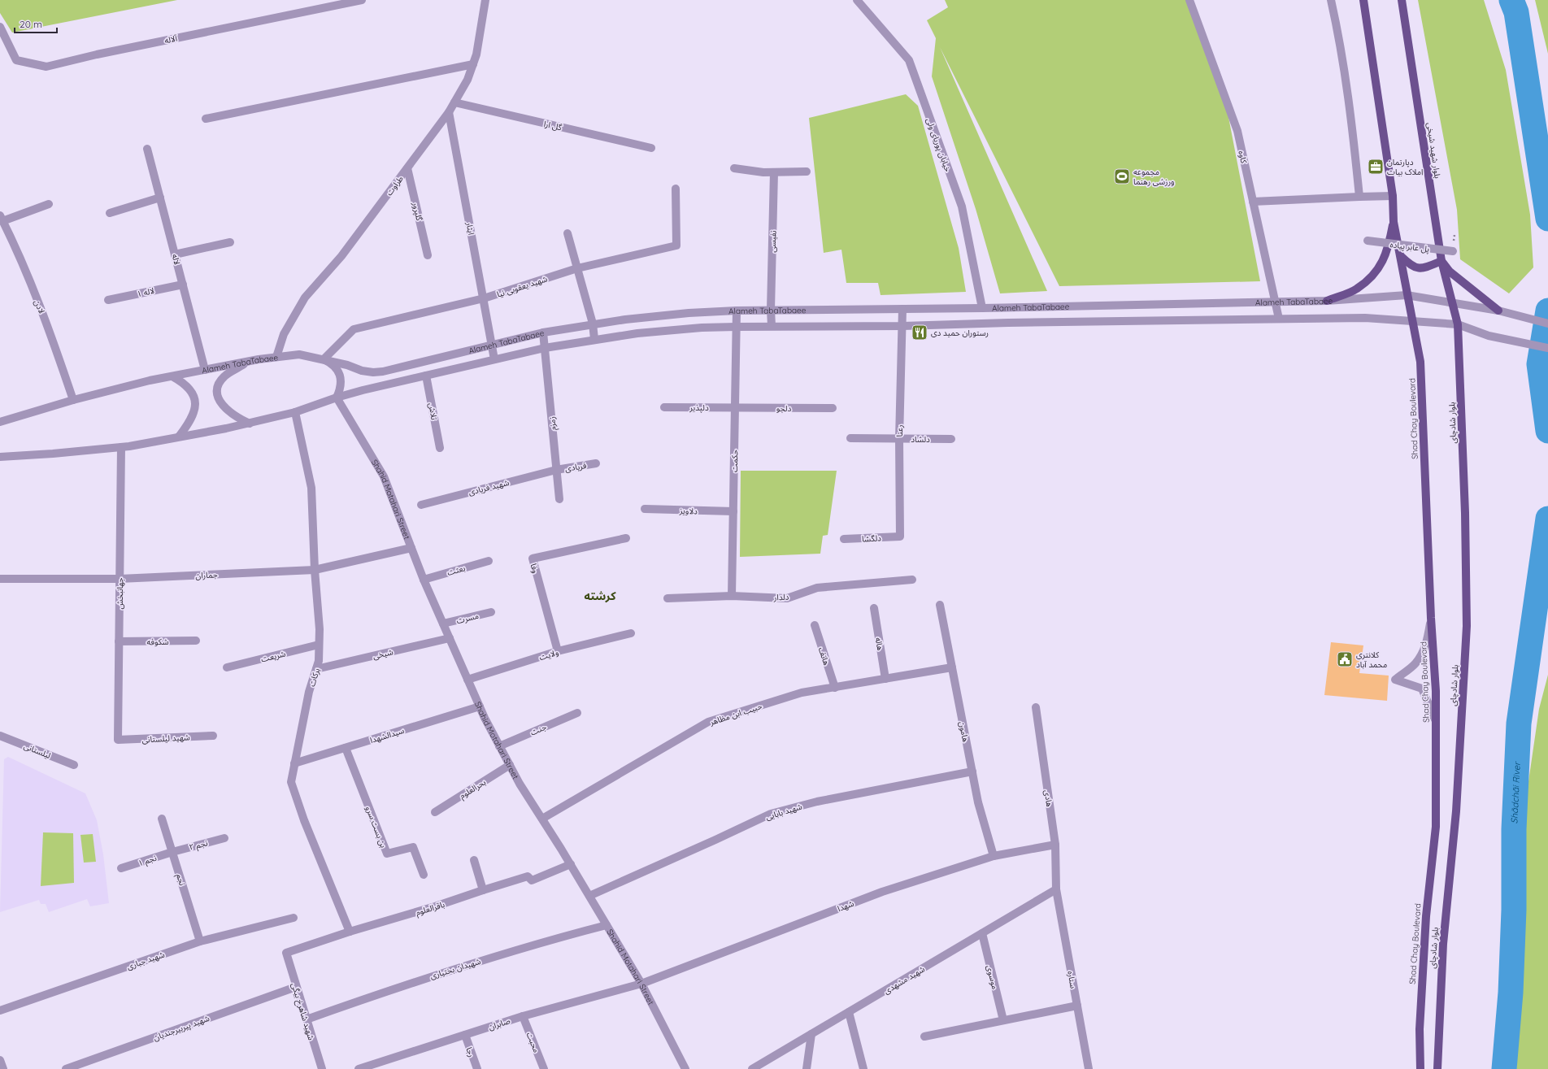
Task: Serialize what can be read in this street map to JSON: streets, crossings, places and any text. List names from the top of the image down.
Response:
{
  "streets": {
    "main road": ["بلوار شهید شیخی", "Shad Chay Boulevard", "بلوار شادچای"],
    "street": [
      "آلاله",
      "گل ارا",
      "خیابان پوریای ولی",
      "کاوه",
      "طراوت",
      "گلپرور",
      "ایثار",
      "نفیسی",
      "پل عابر پیاده",
      "لاله",
      "شهید یعقوبی نیا",
      "لاله ۱",
      "Alameh TabaTabaee",
      "لادن",
      "دلپذیر",
      "دلجو",
      "تلاش",
      "زمزم",
      "رعنا",
      "دلشاد",
      "حکمت",
      "فریادی",
      "شهید فریادی",
      "Shahid Motahari Street",
      "دلاویز",
      "دلگشا",
      "وفا",
      "بعثت",
      "جماران",
      "جهانبخش",
      "دلدار",
      "مسرت",
      "شکوفه",
      "هاله",
      "شیخی",
      "ولایت",
      "شریعت",
      "هاتف",
      "برکات",
      "حبیب ابن مظاهر",
      "جنت",
      "هامون",
      "سیدالشهدا",
      "شهید لیلستانی",
      "لیلستانی",
      "بحرالعلوم",
      "هادی",
      "شهید بابایی",
      "بن بست سرو",
      "نجم ۲",
      "نجم ۱",
      "نجم",
      "شهدا",
      "باقرالعلوم",
      "شهید جباری",
      "شهیدان بختیاری",
      "موسوی",
      "شهید مشهدی",
      "ستاره",
      "شهید شاهرخ بیگی",
      "صابران",
      "شهید پیربیرجندیان",
      "محبت",
      "رجا"
    ]
  },
  "crossings": [
    ["گل ارا", "طراوت"],
    ["خیابان پوریای ولی", "Alameh TabaTabaee"],
    ["بلوار شهید شیخی", "Alameh TabaTabaee"],
    ["بلوار شهید شیخی", "بلوار شادچای"],
    ["کاوه", "Alameh TabaTabaee"],
    ["طراوت", "گلپرور"],
    ["طراوت", "ایثار"],
    ["طراوت", "Alameh TabaTabaee"],
    ["ایثار", "شهید یعقوبی نیا"],
    ["ایثار", "Alameh TabaTabaee"],
    ["نفیسی", "Alameh TabaTabaee"],
    ["لاله", "لاله ۱"],
    ["لاله", "Alameh TabaTabaee"],
    ["شهید یعقوبی نیا", "Alameh TabaTabaee"],
    ["Alameh TabaTabaee", "لادن"],
    ["Alameh TabaTabaee", "تلاش"],
    ["Alameh TabaTabaee", "Shad Chay Boulevard"],
    ["Alameh TabaTabaee", "بلوار شادچای"],
    ["Alameh TabaTabaee", "زمزم"],
    ["Alameh TabaTabaee", "رعنا"],
    ["Alameh TabaTabaee", "حکمت"],
    ["Alameh TabaTabaee", "Shahid Motahari Street"],
    ["Alameh TabaTabaee", "جهانبخش"],
    ["Alameh TabaTabaee", "برکات"],
    ["دلپذیر", "دلجو"],
    ["دلپذیر", "حکمت"],
    ["دلجو", "حکمت"],
    ["زمزم", "فریادی"],
    ["زمزم", "شهید فریادی"],
    ["رعنا", "دلشاد"],
    ["رعنا", "دلگشا"],
    ["حکمت", "دلاویز"],
    ["حکمت", "دلدار"],
    ["فریادی", "شهید فریادی"],
    ["Shahid Motahari Street", "بعثت"],
    ["Shahid Motahari Street", "جماران"],
    ["Shahid Motahari Street", "مسرت"],
    ["Shahid Motahari Street", "شیخی"],
    ["Shahid Motahari Street", "ولایت"],
    ["Shahid Motahari Street", "حبیب ابن مظاهر"],
    ["Shahid Motahari Street", "جنت"],
    ["Shahid Motahari Street", "سیدالشهدا"],
    ["Shahid Motahari Street", "بحرالعلوم"],
    ["Shahid Motahari Street", "شهید بابایی"],
    ["Shahid Motahari Street", "شهدا"],
    ["Shahid Motahari Street", "باقرالعلوم"],
    ["Shahid Motahari Street", "شهیدان بختیاری"],
    ["Shahid Motahari Street", "صابران"],
    ["وفا", "ولایت"],
    ["جماران", "جهانبخش"],
    ["جماران", "برکات"],
    ["جهانبخش", "شکوفه"],
    ["جهانبخش", "شهید لیلستانی"],
    ["هاله", "حبیب ابن مظاهر"],
    ["شیخی", "برکات"],
    ["شریعت", "برکات"],
    ["هاتف", "حبیب ابن مظاهر"],
    ["برکات", "سیدالشهدا"],
    ["برکات", "باقرالعلوم"],
    ["حبیب ابن مظاهر", "هامون"],
    ["هامون", "شهید بابایی"],
    ["هامون", "شهدا"],
    ["سیدالشهدا", "بن بست سرو"],
    ["هادی", "شهدا"],
    ["هادی", "شهید مشهدی"],
    ["هادی", "ستاره"],
    ["نجم ۲", "نجم ۱"],
    ["نجم ۲", "نجم"],
    ["نجم ۱", "نجم"],
    ["نجم", "شهید جباری"],
    ["شهدا", "صابران"],
    ["باقرالعلوم", "شهید شاهرخ بیگی"],
    ["شهیدان بختیاری", "شهید شاهرخ بیگی"],
    ["موسوی", "شهید مشهدی"],
    ["شهید مشهدی", "ستاره"],
    ["شهید شاهرخ بیگی", "شهید پیربیرجندیان"],
    ["صابران", "محبت"],
    ["صابران", "رجا"]
  ],
  "districts": ["کرشته"],
  "water": ["Shādchāi River"],
  "places": {
    "office": ["دپارتمان املاک بیات"],
    "sports": ["مجموعه ورزشی رهنما"],
    "restaurant": ["رستوران حمید دی"],
    "public building": ["کلانتری محمد آباد"]
  },
  "scale_bar": "20 m"
}
